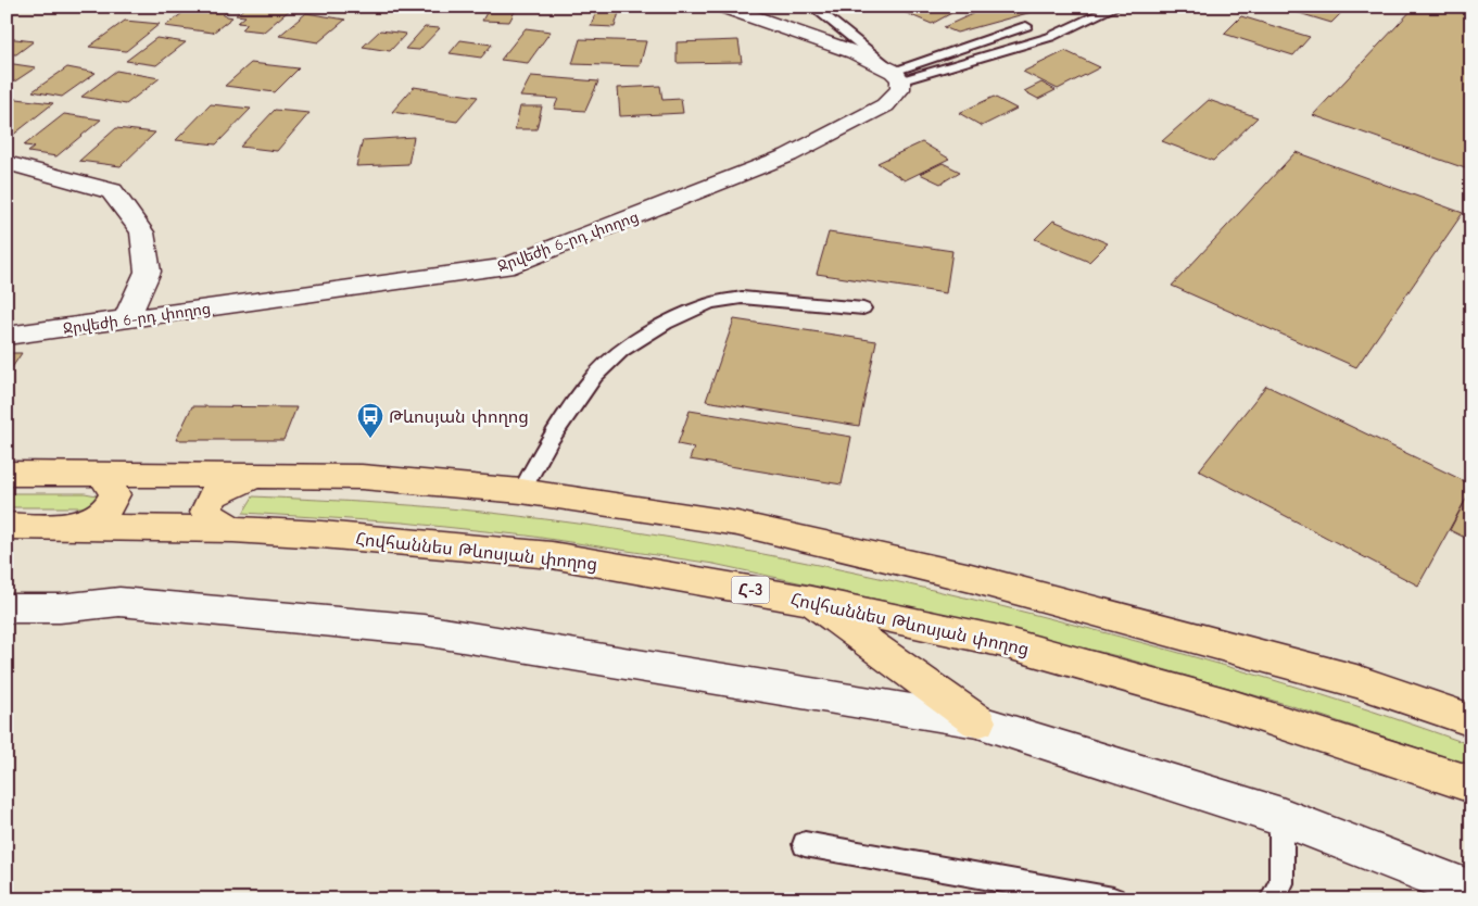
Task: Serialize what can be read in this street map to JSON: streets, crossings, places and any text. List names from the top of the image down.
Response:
{
  "streets": {
    "main road": ["Հովհաննես Թևոսյան փողոց", "Հ-3"],
    "street": ["Ջրվեժի 6-րդ փողոց"]
  },
  "places": {
    "bus stop": ["Թևոսյան փողոց"]
  }
}
